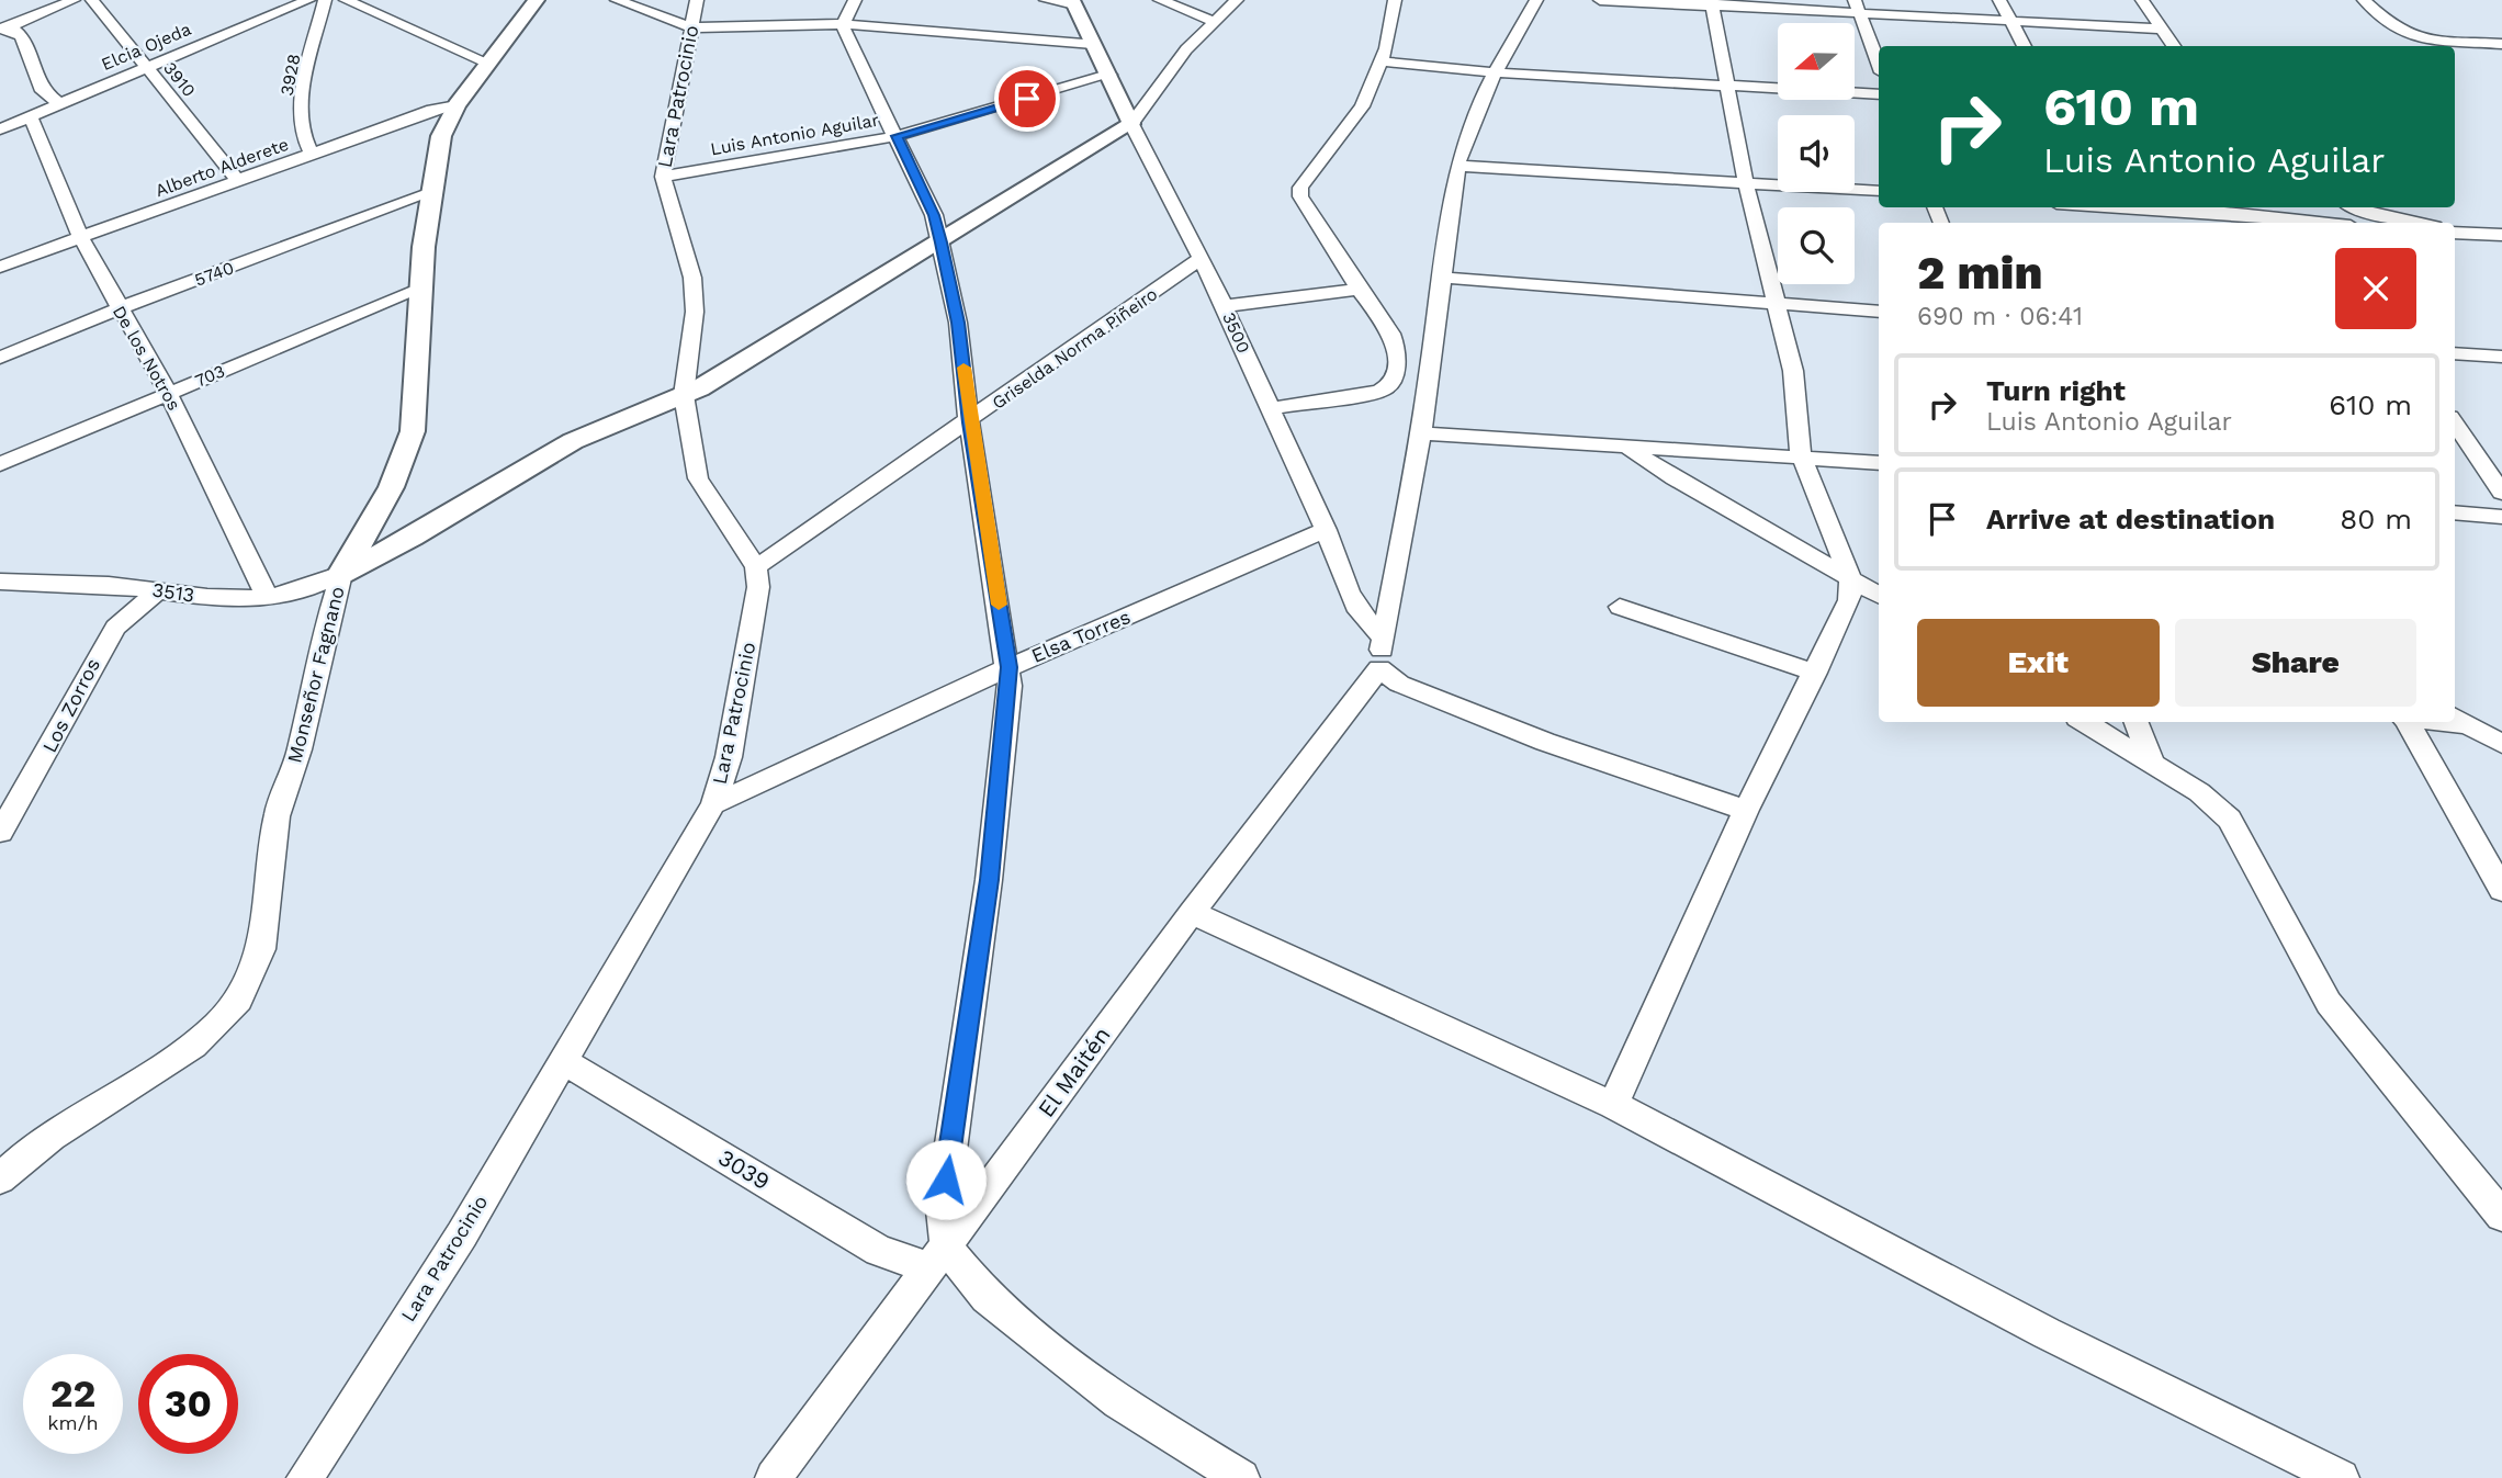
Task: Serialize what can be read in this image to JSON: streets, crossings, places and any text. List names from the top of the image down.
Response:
{
  "streets": {
    "street": [
      "Elcia Ojeda",
      "3928",
      "3910",
      "Lara Patrocinio",
      "Luis Antonio Aguilar",
      "Alberto Alderete",
      "5740",
      "3500",
      "Griselda Norma Piñeiro",
      "De los Notros",
      "703",
      "3513",
      "Elsa Torres",
      "Monseñor Fagnano",
      "Los Zorros",
      "El Maitén",
      "3039"
    ]
  },
  "crossings": [
    ["Elcia Ojeda", "3910"],
    ["Elcia Ojeda", "De los Notros"],
    ["3928", "Alberto Alderete"],
    ["3910", "Alberto Alderete"],
    ["Lara Patrocinio", "Luis Antonio Aguilar"],
    ["Lara Patrocinio", "Griselda Norma Piñeiro"],
    ["Lara Patrocinio", "Elsa Torres"],
    ["Lara Patrocinio", "3039"],
    ["Luis Antonio Aguilar", "3500"],
    ["Alberto Alderete", "De los Notros"],
    ["Alberto Alderete", "Monseñor Fagnano"],
    ["5740", "De los Notros"],
    ["5740", "Monseñor Fagnano"],
    ["3500", "Griselda Norma Piñeiro"],
    ["3500", "Elsa Torres"],
    ["De los Notros", "703"],
    ["De los Notros", "3513"],
    ["703", "Monseñor Fagnano"],
    ["3513", "Monseñor Fagnano"],
    ["3513", "Los Zorros"],
    ["El Maitén", "3039"]
  ],
  "north": "left",
  "page": {
    "turn": ["610 m", "Luis Antonio Aguilar"],
    "heading": ["2 min", "690 m · 06:41"],
    "list": [
      {
        "name": "Turn right",
        "note": "Luis Antonio Aguilar",
        "value": "610 m"
      },
      {
        "name": "Arrive at destination",
        "value": "80 m"
      }
    ],
    "buttons": ["Exit", "Share"],
    "speed": "22 km/h",
    "limit": "30"
  }
}
